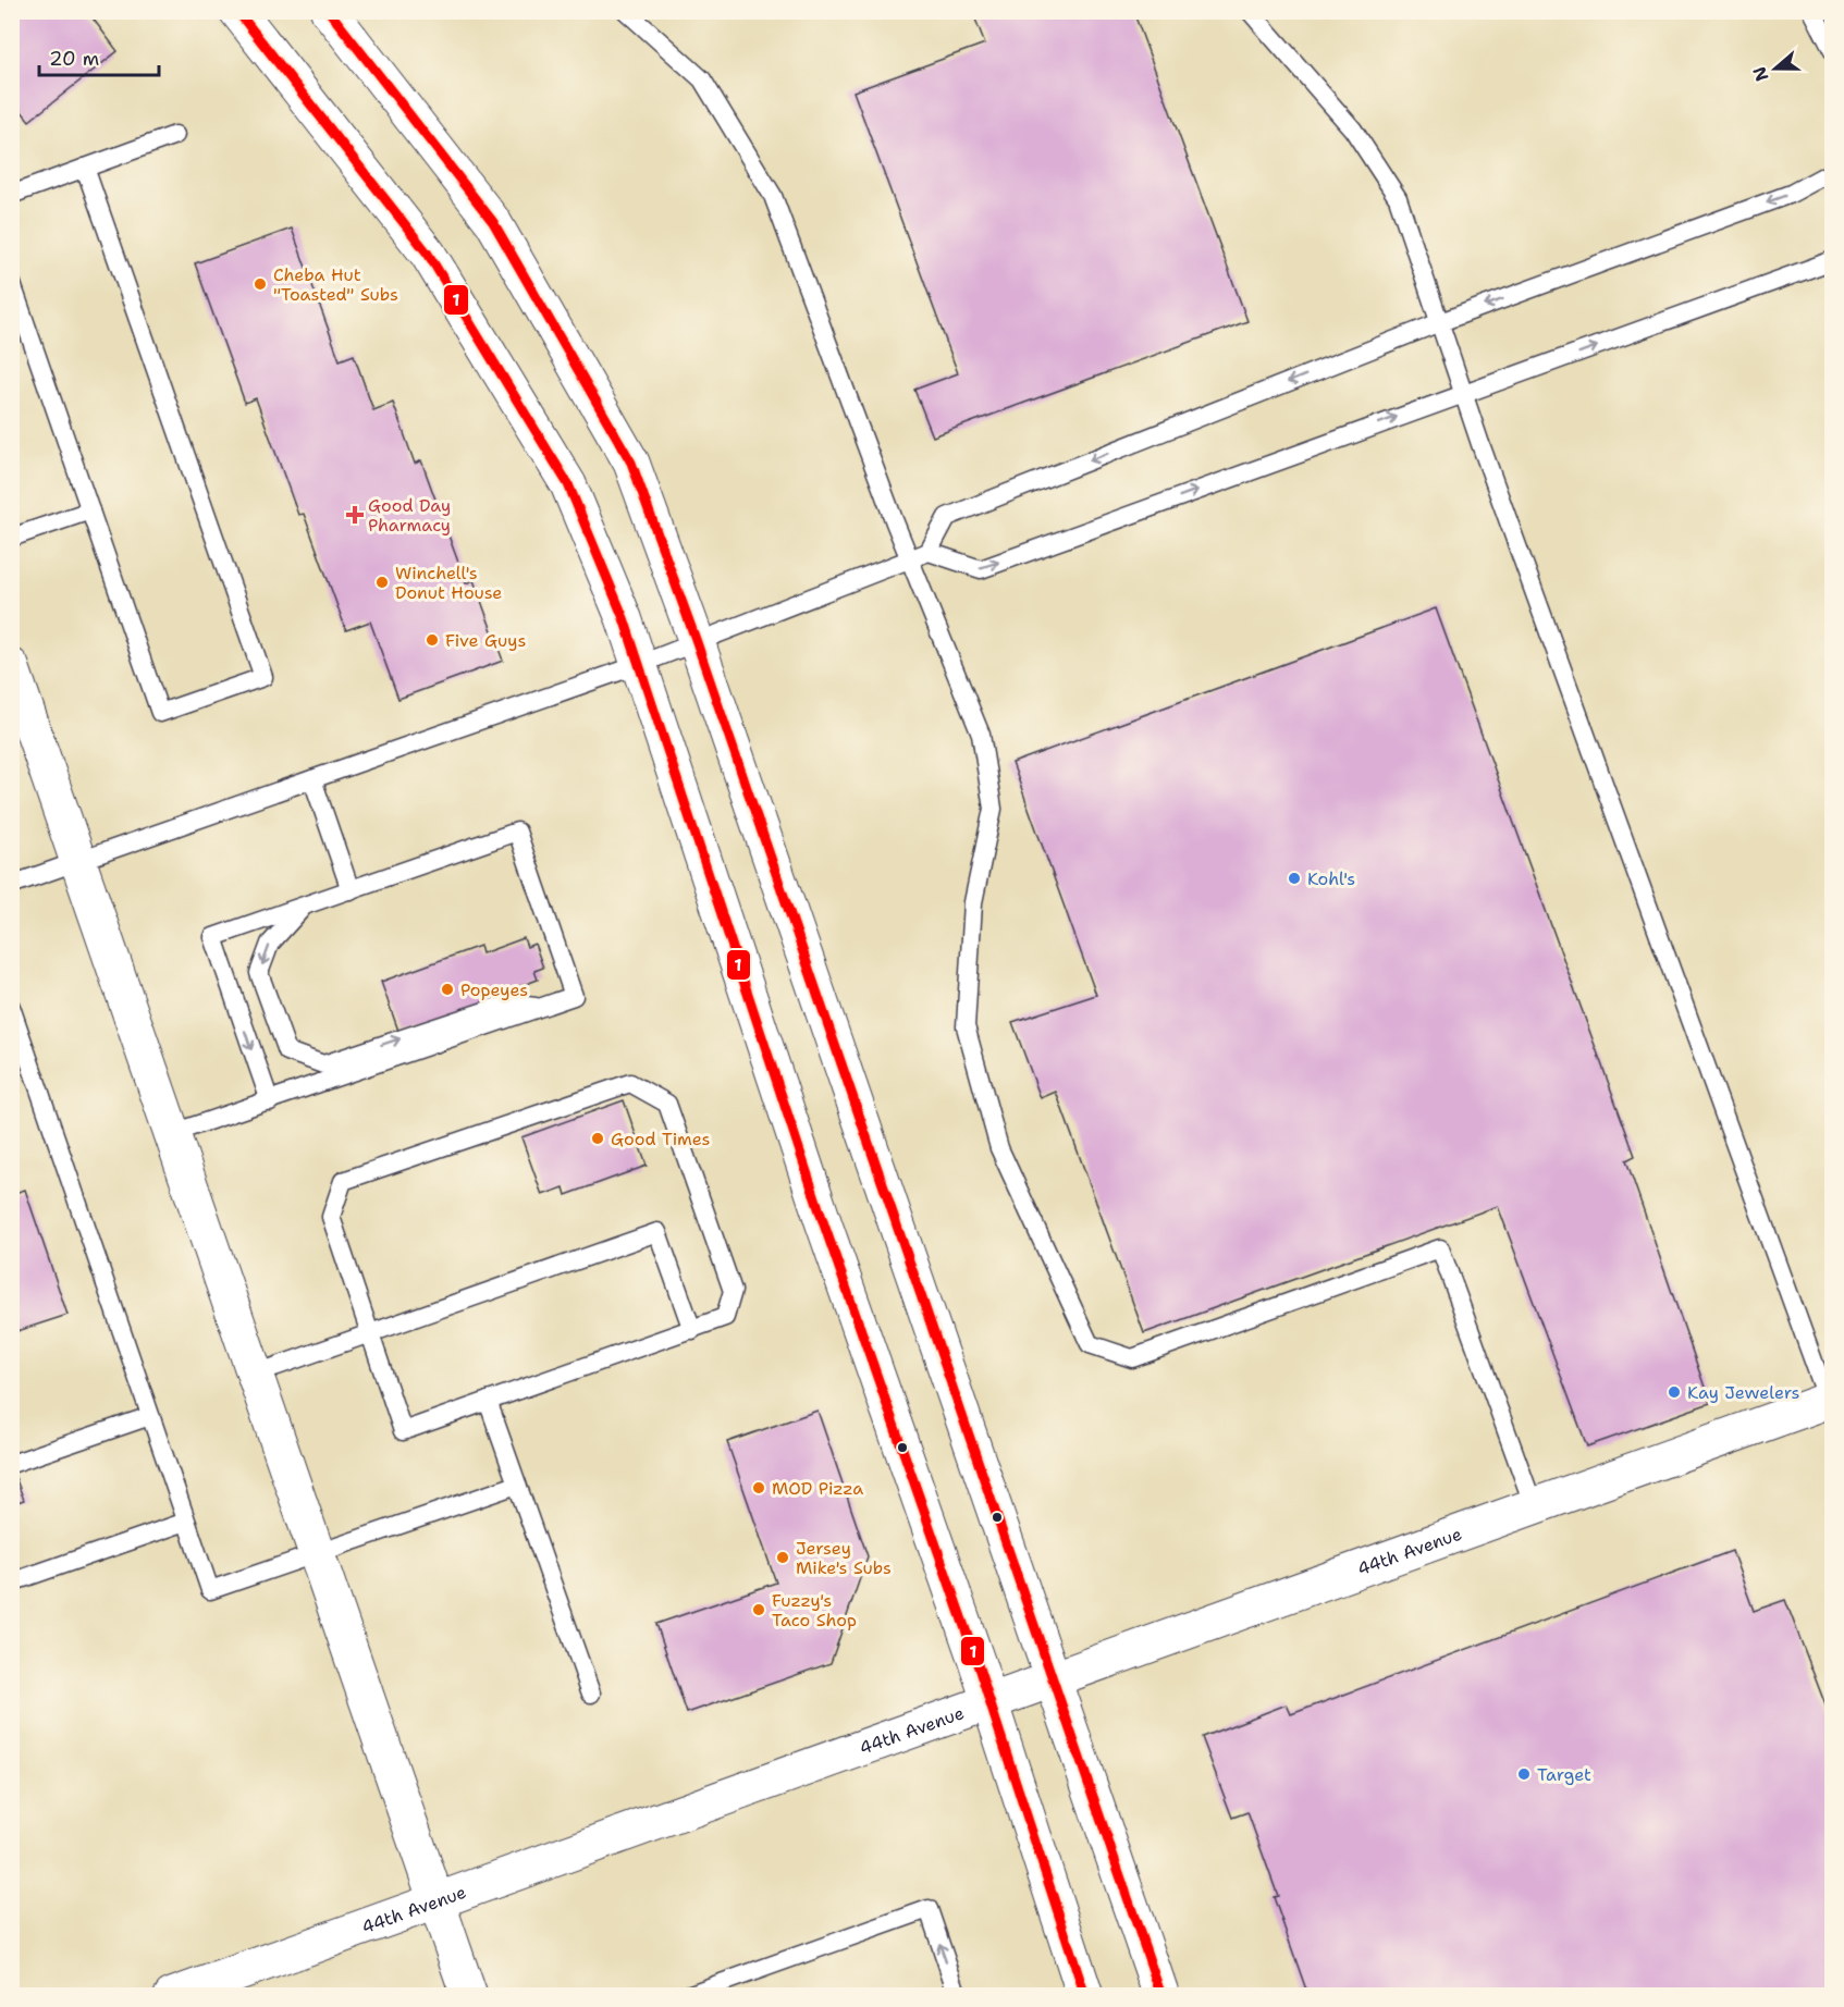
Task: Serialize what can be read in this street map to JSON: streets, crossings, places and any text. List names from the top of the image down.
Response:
{
  "streets": {
    "street": ["44th Avenue"]
  },
  "places": {
    "other": [
      "Cheba Hut \"Toasted\" Subs",
      "Winchell's Donut House",
      "Five Guys",
      "Kohl's",
      "Popeyes",
      "Good Times",
      "Kay Jewelers",
      "MOD Pizza",
      "Jersey Mike's Subs",
      "Fuzzy's Taco Shop",
      "Target"
    ],
    "health": ["Good Day Pharmacy"]
  },
  "lines": ["transit line 1"],
  "scale_bar": "20 m",
  "north": "left"
}
